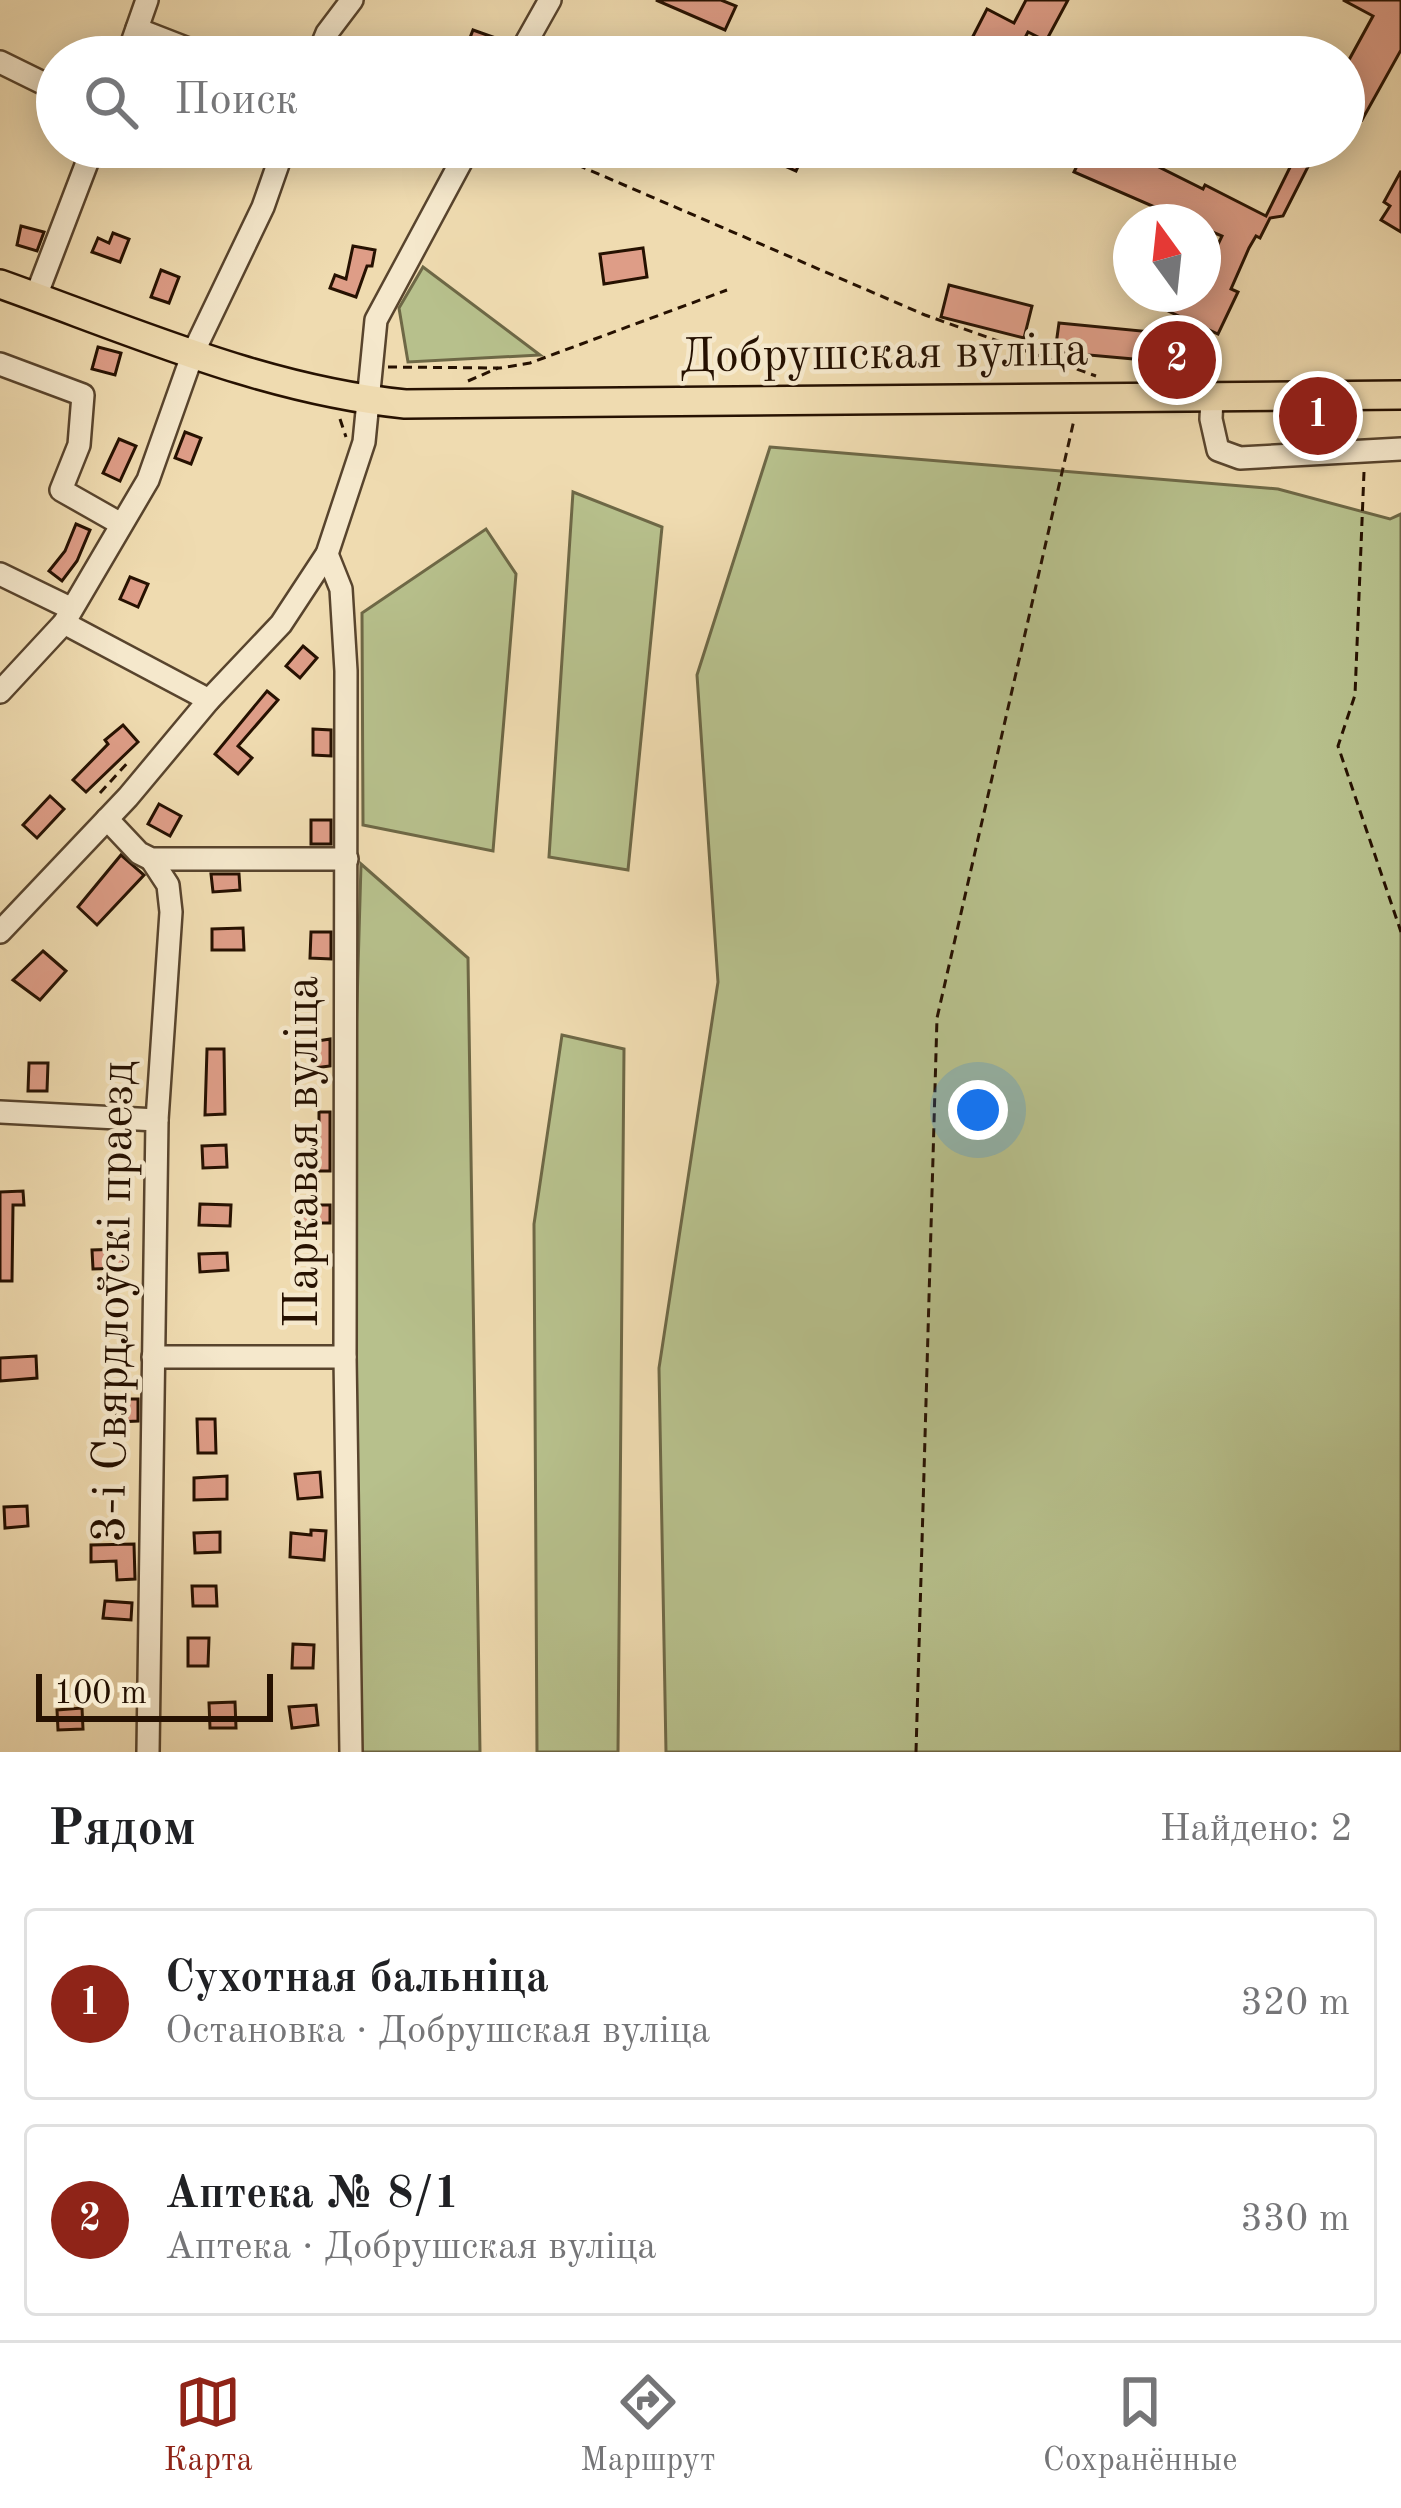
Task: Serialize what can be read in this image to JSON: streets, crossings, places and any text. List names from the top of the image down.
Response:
{
  "streets": {
    "main road": ["Добрушская вуліца"],
    "street": ["Паркавая вуліца", "3-і Свярдлоўскі праезд"]
  },
  "scale_bar": "100 m",
  "north": "top",
  "page": {
    "search": "Поиск",
    "pins": ["2", "1"],
    "scale": "100 m",
    "heading": ["Рядом", "Найдено: 2"],
    "list": [
      {
        "mark": "1",
        "name": "Сухотная бальніца",
        "note": "Остановка · Добрушская вуліца",
        "value": "320 m"
      },
      {
        "mark": "2",
        "name": "Аптека № 8/1",
        "note": "Аптека · Добрушская вуліца",
        "value": "330 m"
      }
    ],
    "nav": ["Карта", "Маршрут", "Сохранённые"]
  }
}
